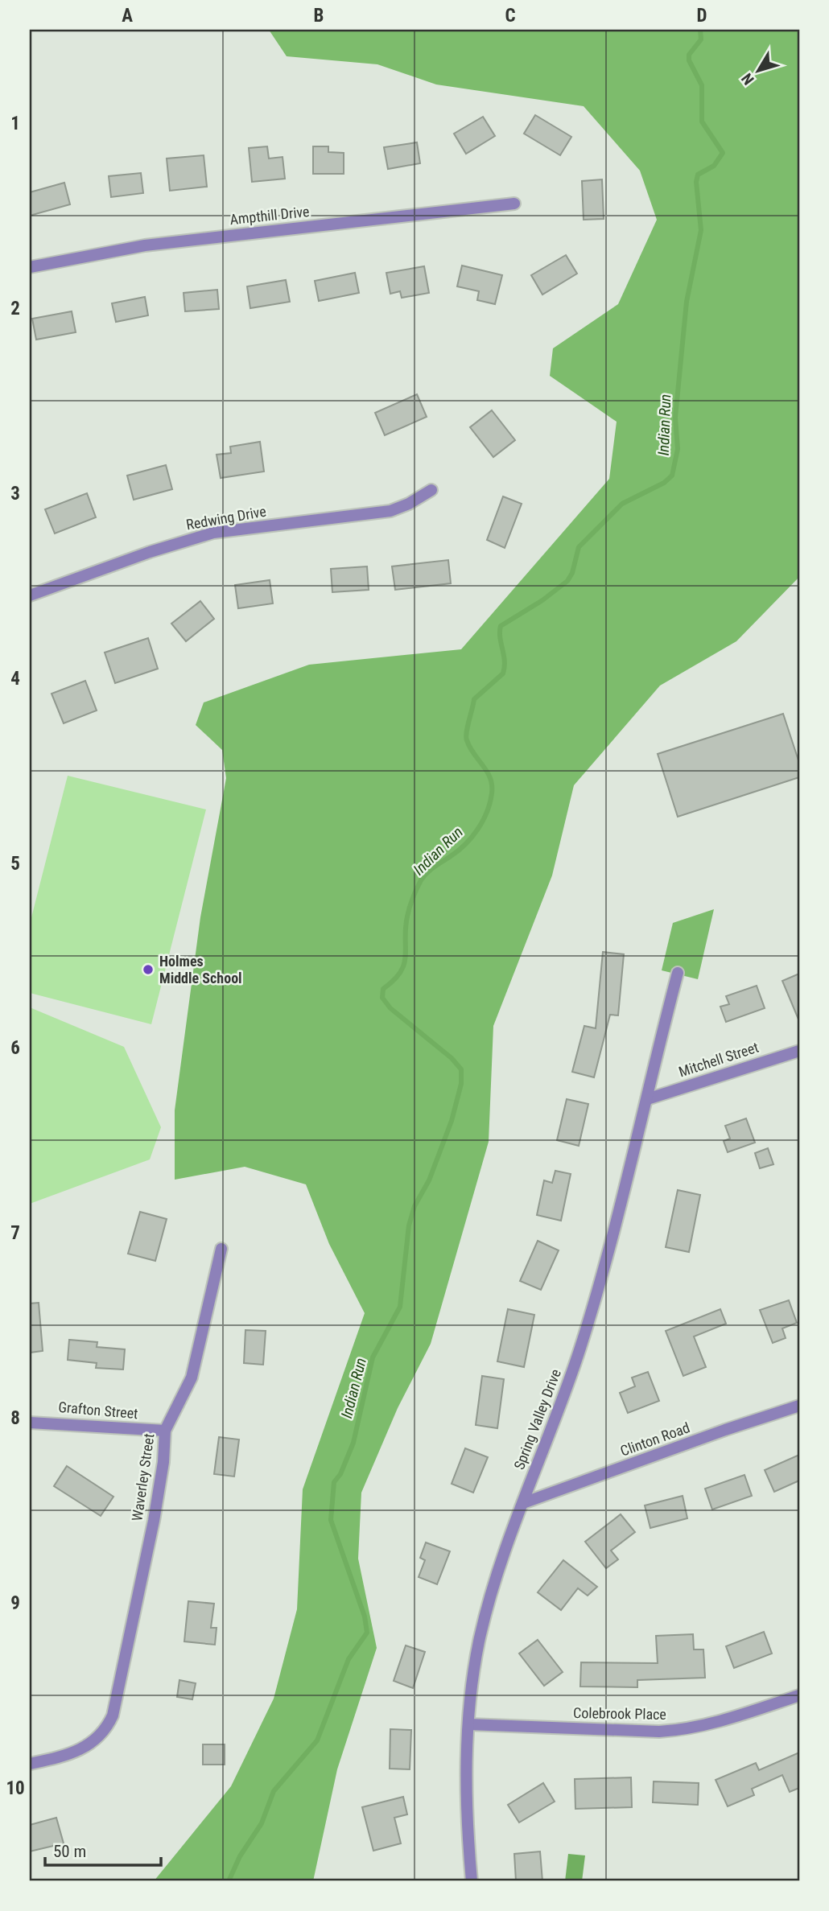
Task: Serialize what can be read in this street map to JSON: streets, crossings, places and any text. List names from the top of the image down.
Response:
{
  "streets": {
    "street": [
      "Ampthill Drive",
      "Redwing Drive",
      "Mitchell Street",
      "Grafton Street",
      "Spring Valley Drive",
      "Clinton Road",
      "Waverley Street",
      "Colebrook Place"
    ]
  },
  "crossings": [
    ["Mitchell Street", "Spring Valley Drive"],
    ["Grafton Street", "Waverley Street"],
    ["Spring Valley Drive", "Clinton Road"],
    ["Spring Valley Drive", "Colebrook Place"]
  ],
  "water": ["Indian Run"],
  "places": ["Holmes Middle School"],
  "scale_bar": "50 m",
  "north": "bottom left",
  "grid": {
    "columns": [
      "A",
      "B",
      "C",
      "D"
    ],
    "rows": [
      "1",
      "2",
      "3",
      "4",
      "5",
      "6",
      "7",
      "8",
      "9",
      "10"
    ]
  }
}
